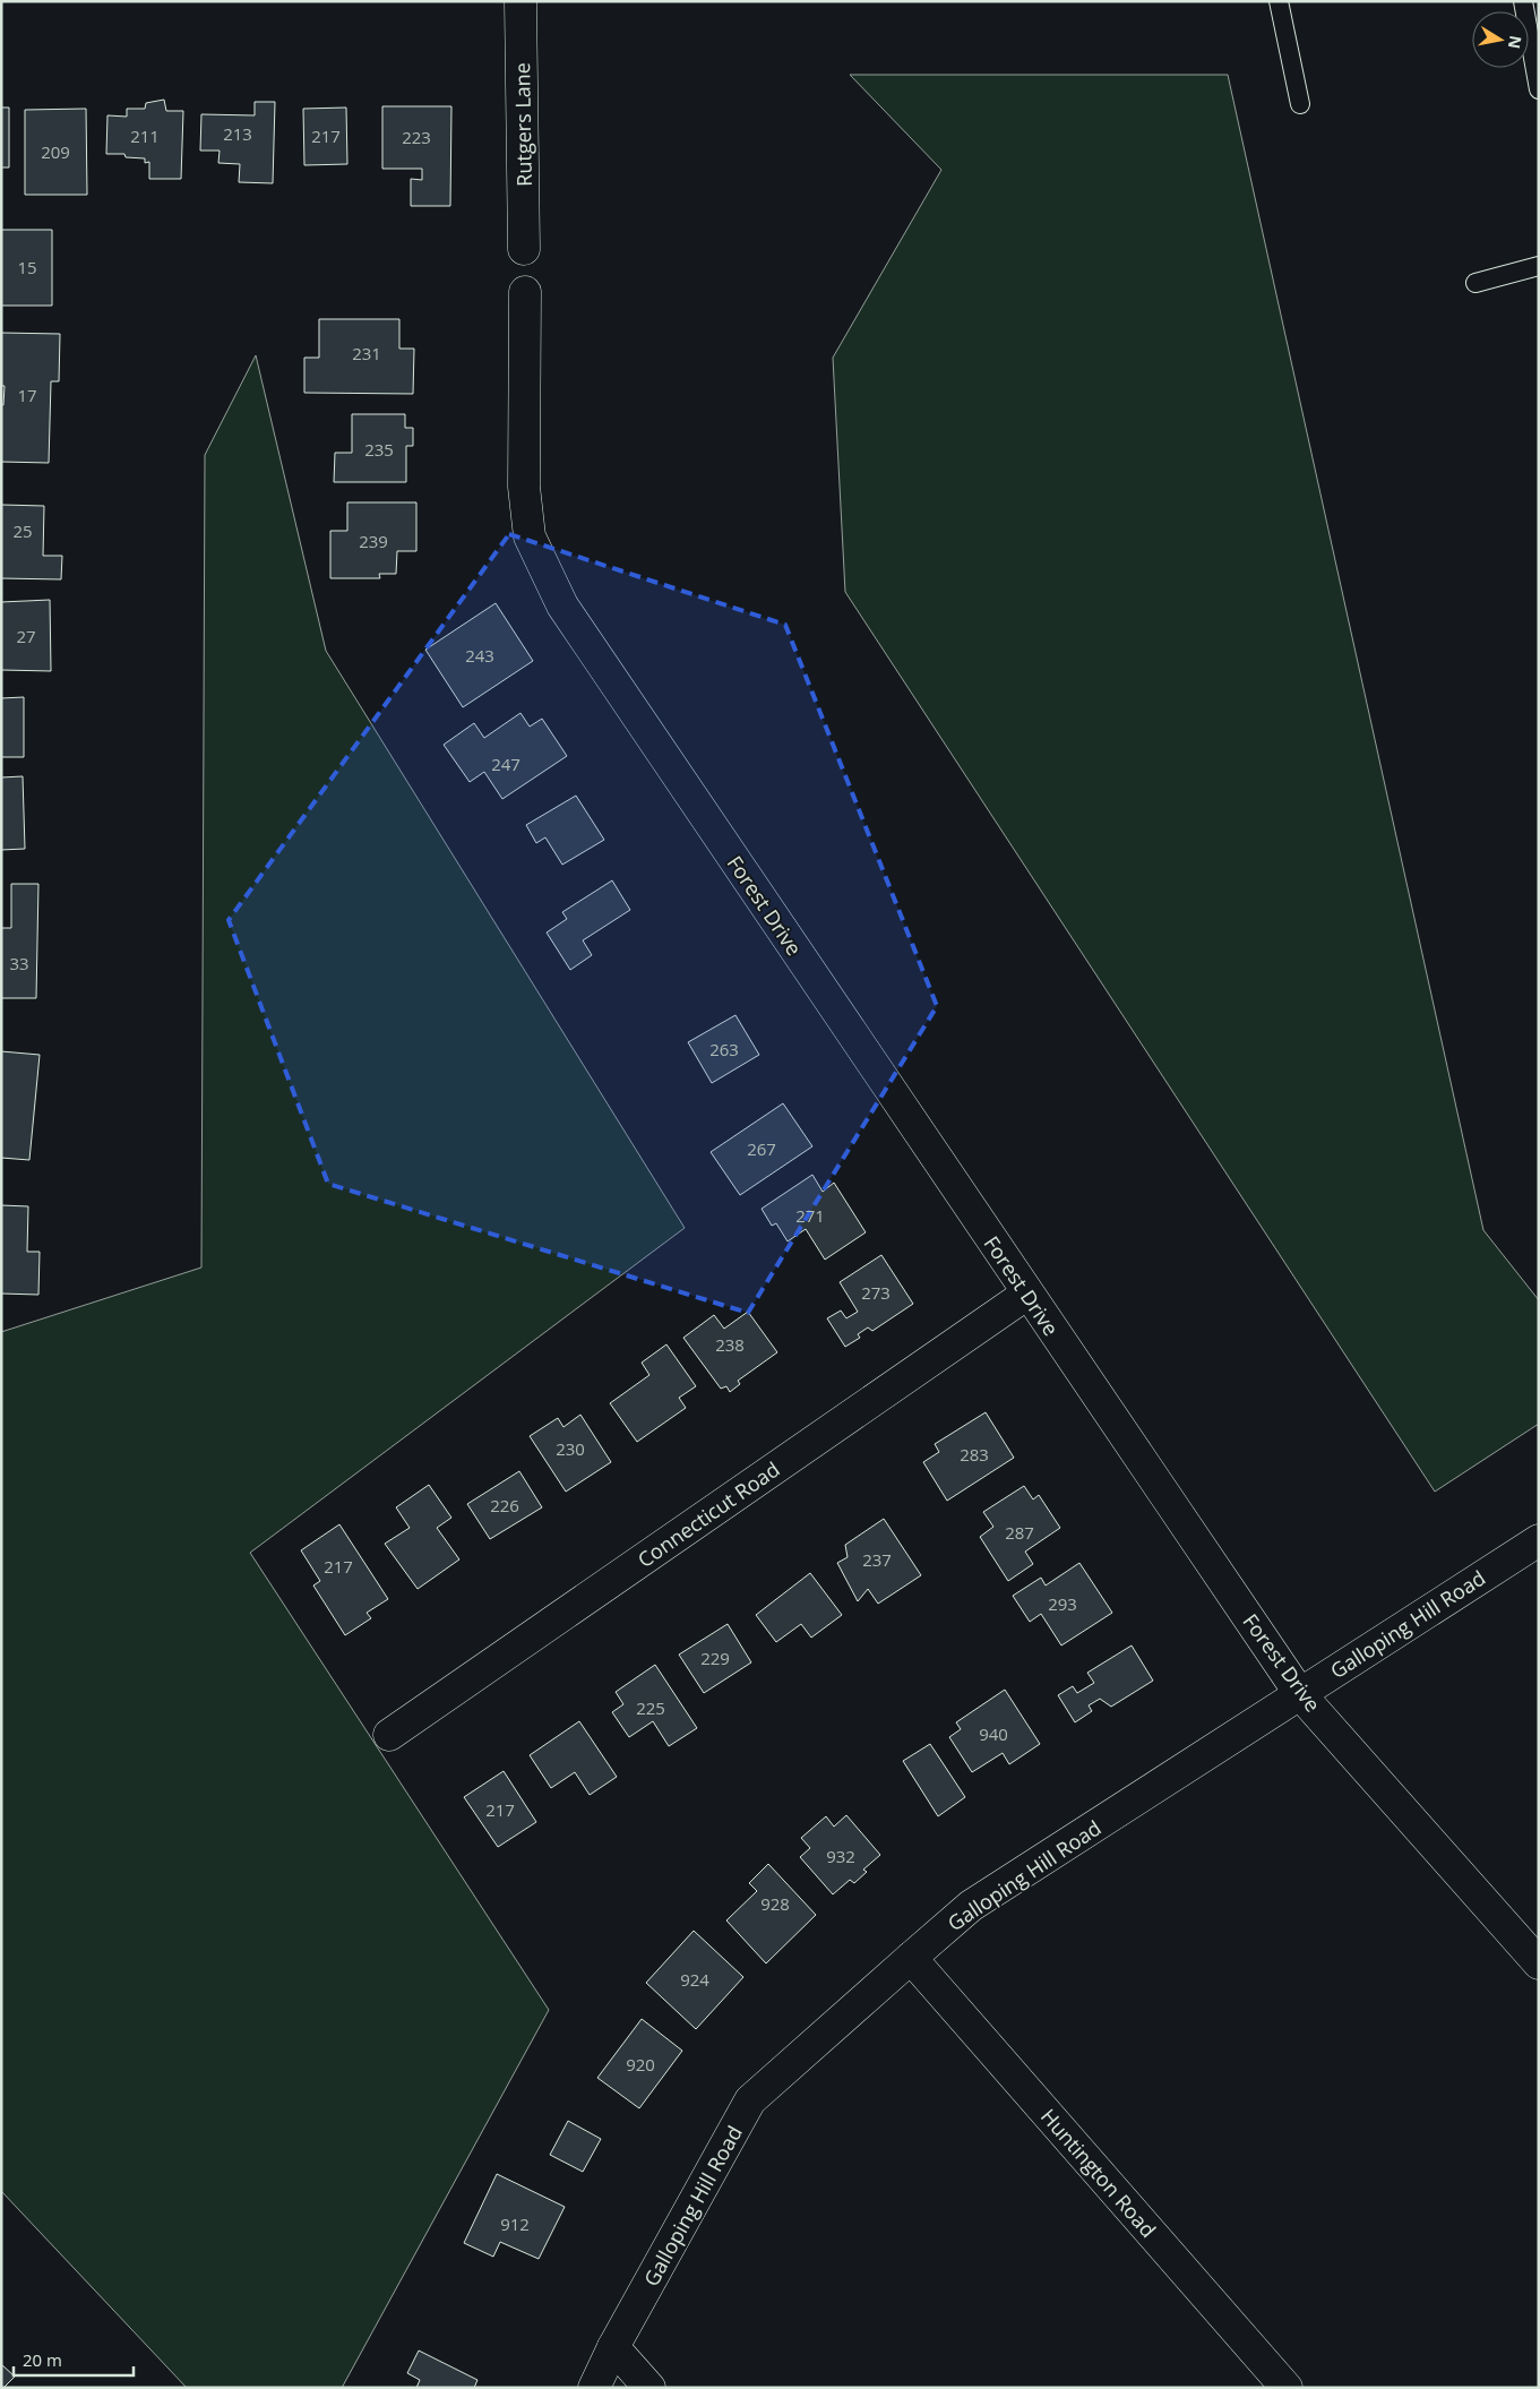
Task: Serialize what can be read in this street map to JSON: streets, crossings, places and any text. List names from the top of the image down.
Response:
{
  "streets": {
    "street": [
      "Rutgers Lane",
      "Forest Drive",
      "Connecticut Road",
      "Galloping Hill Road",
      "Huntington Road"
    ]
  },
  "crossings": [
    ["Forest Drive", "Connecticut Road"],
    ["Forest Drive", "Galloping Hill Road"],
    ["Galloping Hill Road", "Huntington Road"]
  ],
  "house_numbers": [
    "213",
    "211",
    "217",
    "223",
    "209",
    "15",
    "231",
    "17",
    "235",
    "25",
    "239",
    "27",
    "243",
    "247",
    "33",
    "263",
    "267",
    "271",
    "273",
    "238",
    "230",
    "283",
    "226",
    "287",
    "237",
    "217",
    "293",
    "229",
    "225",
    "940",
    "217",
    "932",
    "928",
    "924",
    "920",
    "912"
  ],
  "scale_bar": "20 m",
  "north": "right"
}
